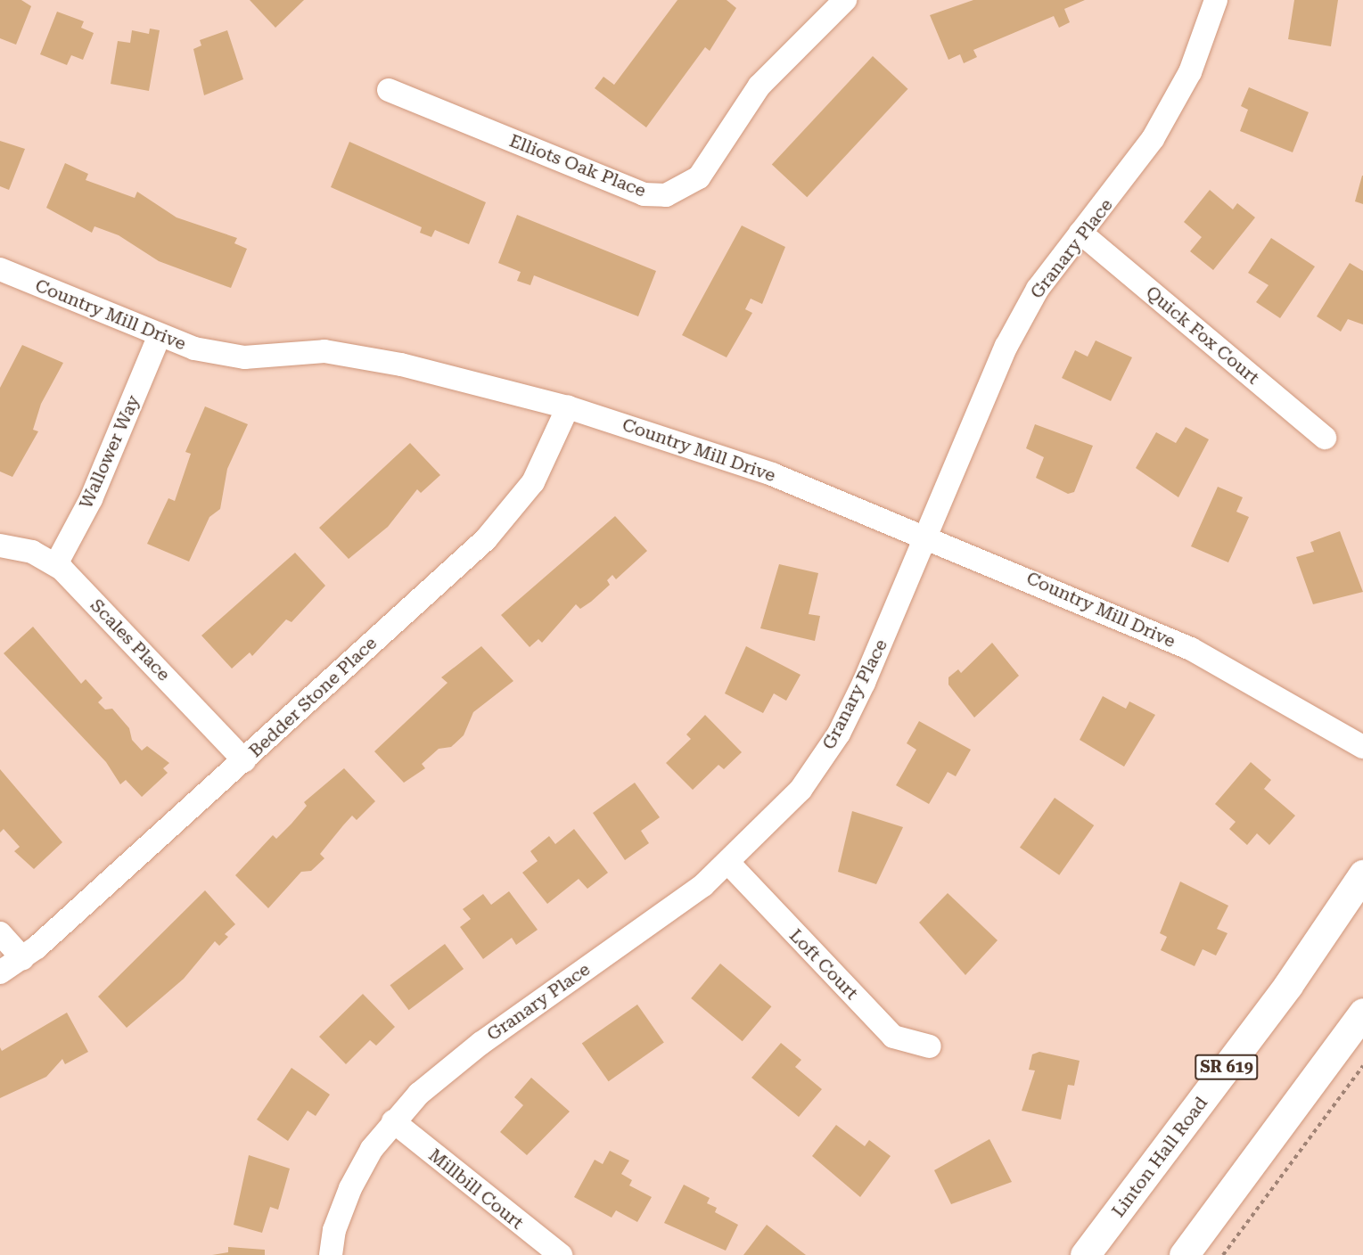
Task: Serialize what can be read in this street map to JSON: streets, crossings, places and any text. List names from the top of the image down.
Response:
{
  "streets": {
    "main road": ["SR 619", "Linton Hall Road"],
    "street": [
      "Elliots Oak Place",
      "Granary Place",
      "Country Mill Drive",
      "Quick Fox Court",
      "Wallower Way",
      "Scales Place",
      "Bedder Stone Place",
      "Loft Court",
      "Millbill Court"
    ]
  },
  "crossings": [
    ["Granary Place", "Country Mill Drive"],
    ["Granary Place", "Quick Fox Court"],
    ["Granary Place", "Loft Court"],
    ["Granary Place", "Millbill Court"],
    ["Country Mill Drive", "Wallower Way"],
    ["Country Mill Drive", "Bedder Stone Place"],
    ["Wallower Way", "Scales Place"],
    ["Scales Place", "Bedder Stone Place"]
  ]
}
